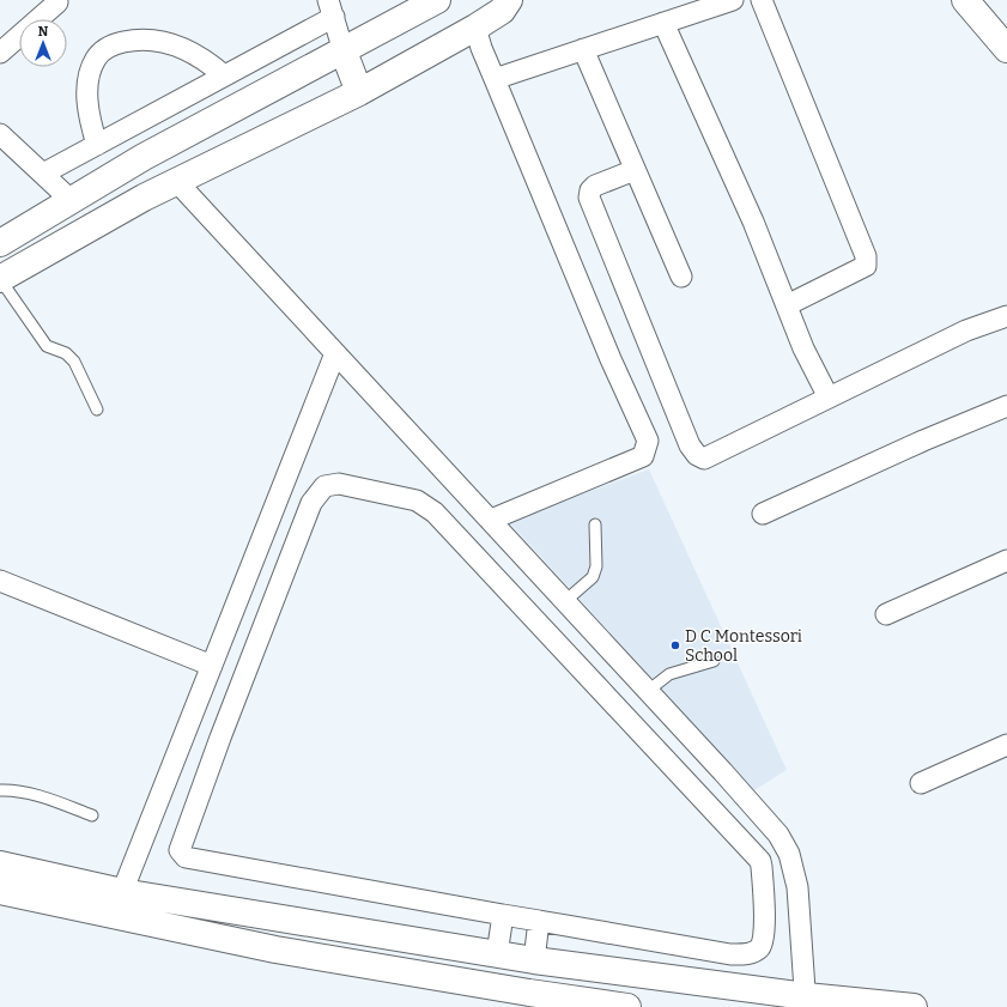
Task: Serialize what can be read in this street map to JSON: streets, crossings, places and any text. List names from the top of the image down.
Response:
{
  "places": ["D C Montessori School"],
  "north": "top"
}
